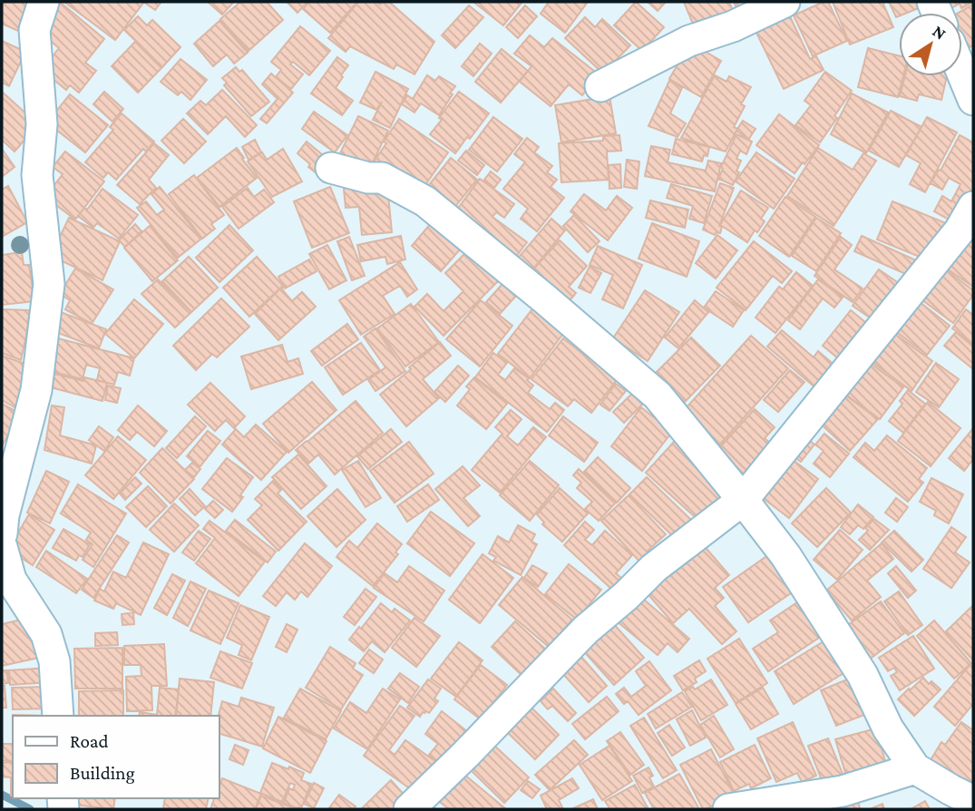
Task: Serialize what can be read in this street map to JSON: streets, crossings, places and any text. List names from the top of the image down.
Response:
{
  "legend": ["Road", "Building"],
  "north": "top right"
}
